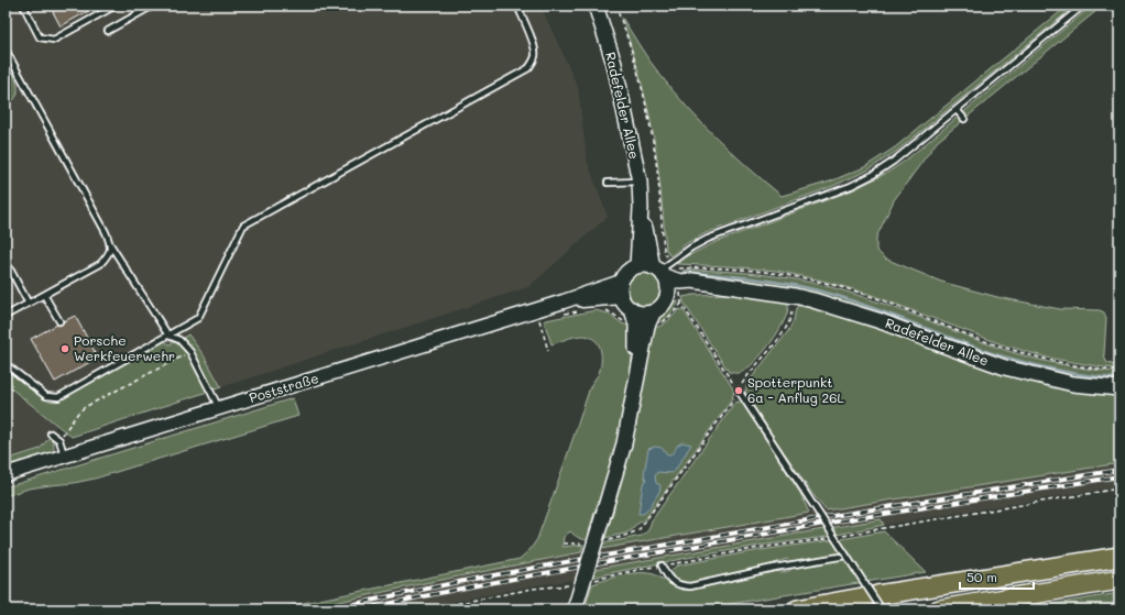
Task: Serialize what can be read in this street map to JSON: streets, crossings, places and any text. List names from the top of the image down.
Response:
{
  "streets": {
    "main road": ["Radefelder Allee"],
    "street": ["Poststraße"]
  },
  "crossings": [
    ["Radefelder Allee", "Poststraße"]
  ],
  "places": ["Porsche Werkfeuerwehr", "Spotterpunkt 6a - Anflug 26L"],
  "scale_bar": "50 m"
}
